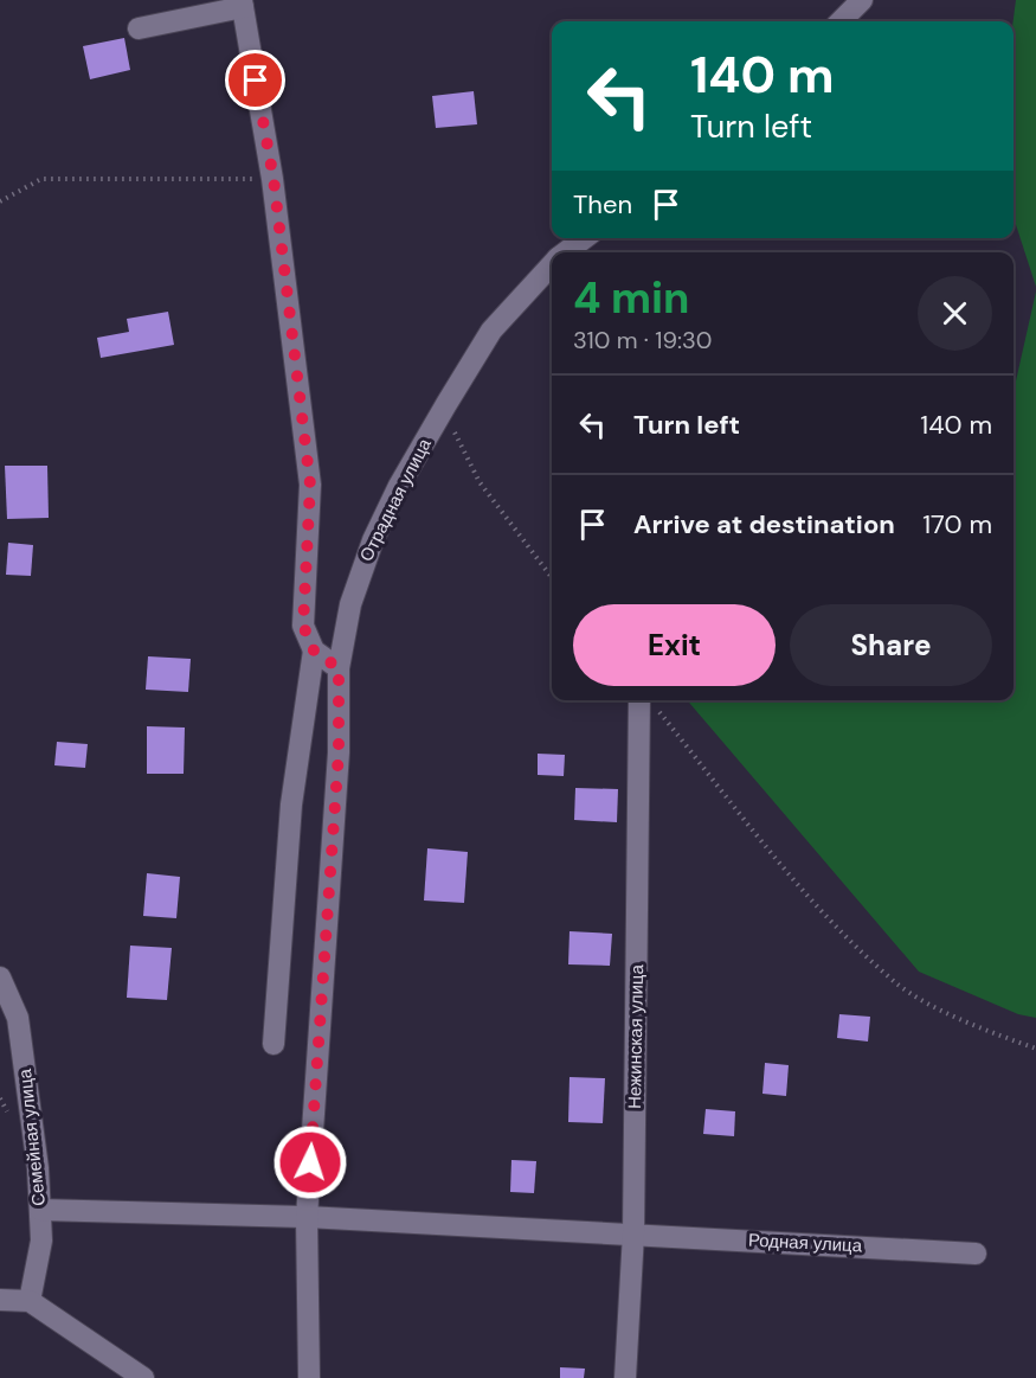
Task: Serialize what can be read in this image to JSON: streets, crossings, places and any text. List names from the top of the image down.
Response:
{
  "streets": {
    "street": [
      "Отрадная улица",
      "Нежинская улица",
      "Семейная улица",
      "Родная улица"
    ]
  },
  "crossings": [
    ["Отрадная улица", "Родная улица"],
    ["Нежинская улица", "Родная улица"],
    ["Семейная улица", "Родная улица"]
  ],
  "page": {
    "turn": ["140 m", "Turn left"],
    "then": "Then",
    "heading": ["4 min", "310 m · 19:30"],
    "list": [
      {
        "name": "Turn left",
        "value": "140 m"
      },
      {
        "name": "Arrive at destination",
        "value": "170 m"
      }
    ],
    "buttons": ["Exit", "Share"]
  }
}
